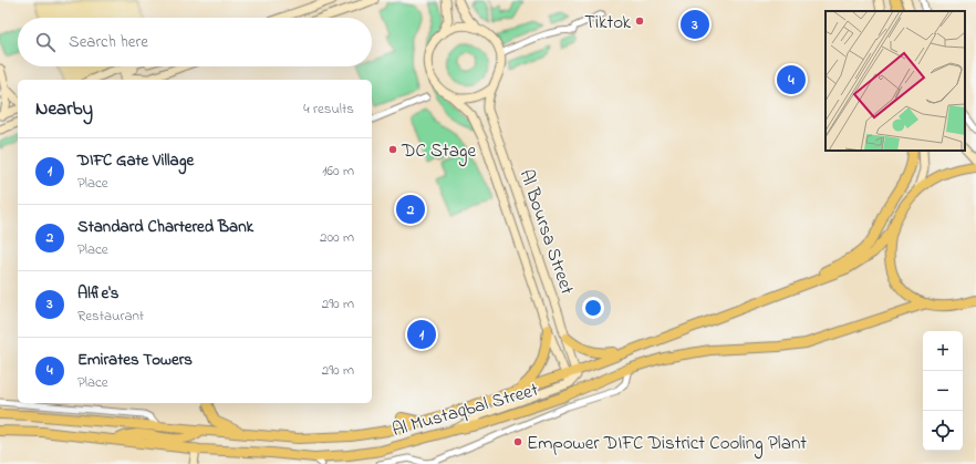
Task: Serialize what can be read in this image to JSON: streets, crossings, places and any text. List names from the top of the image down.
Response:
{
  "streets": {
    "main road": ["Al Mustaqbal Street"],
    "street": ["Al Boursa Street"]
  },
  "crossings": [
    ["Al Boursa Street", "Al Mustaqbal Street"]
  ],
  "places": ["Tiktok", "DC Stage", "Empower DIFC District Cooling Plant"],
  "page": {
    "pins": [
      "3",
      "4",
      "2",
      "1"
    ],
    "search": "Search here",
    "heading": ["Nearby", "4 results"],
    "list": [
      {
        "mark": "1",
        "name": "DIFC Gate Village",
        "note": "Place",
        "value": "160 m"
      },
      {
        "mark": "2",
        "name": "Standard Chartered Bank",
        "note": "Place",
        "value": "200 m"
      },
      {
        "mark": "3",
        "name": "Alfie's",
        "note": "Restaurant",
        "value": "290 m"
      },
      {
        "mark": "4",
        "name": "Emirates Towers",
        "note": "Place",
        "value": "290 m"
      }
    ],
    "map_buttons": ["+", "−"]
  }
}
